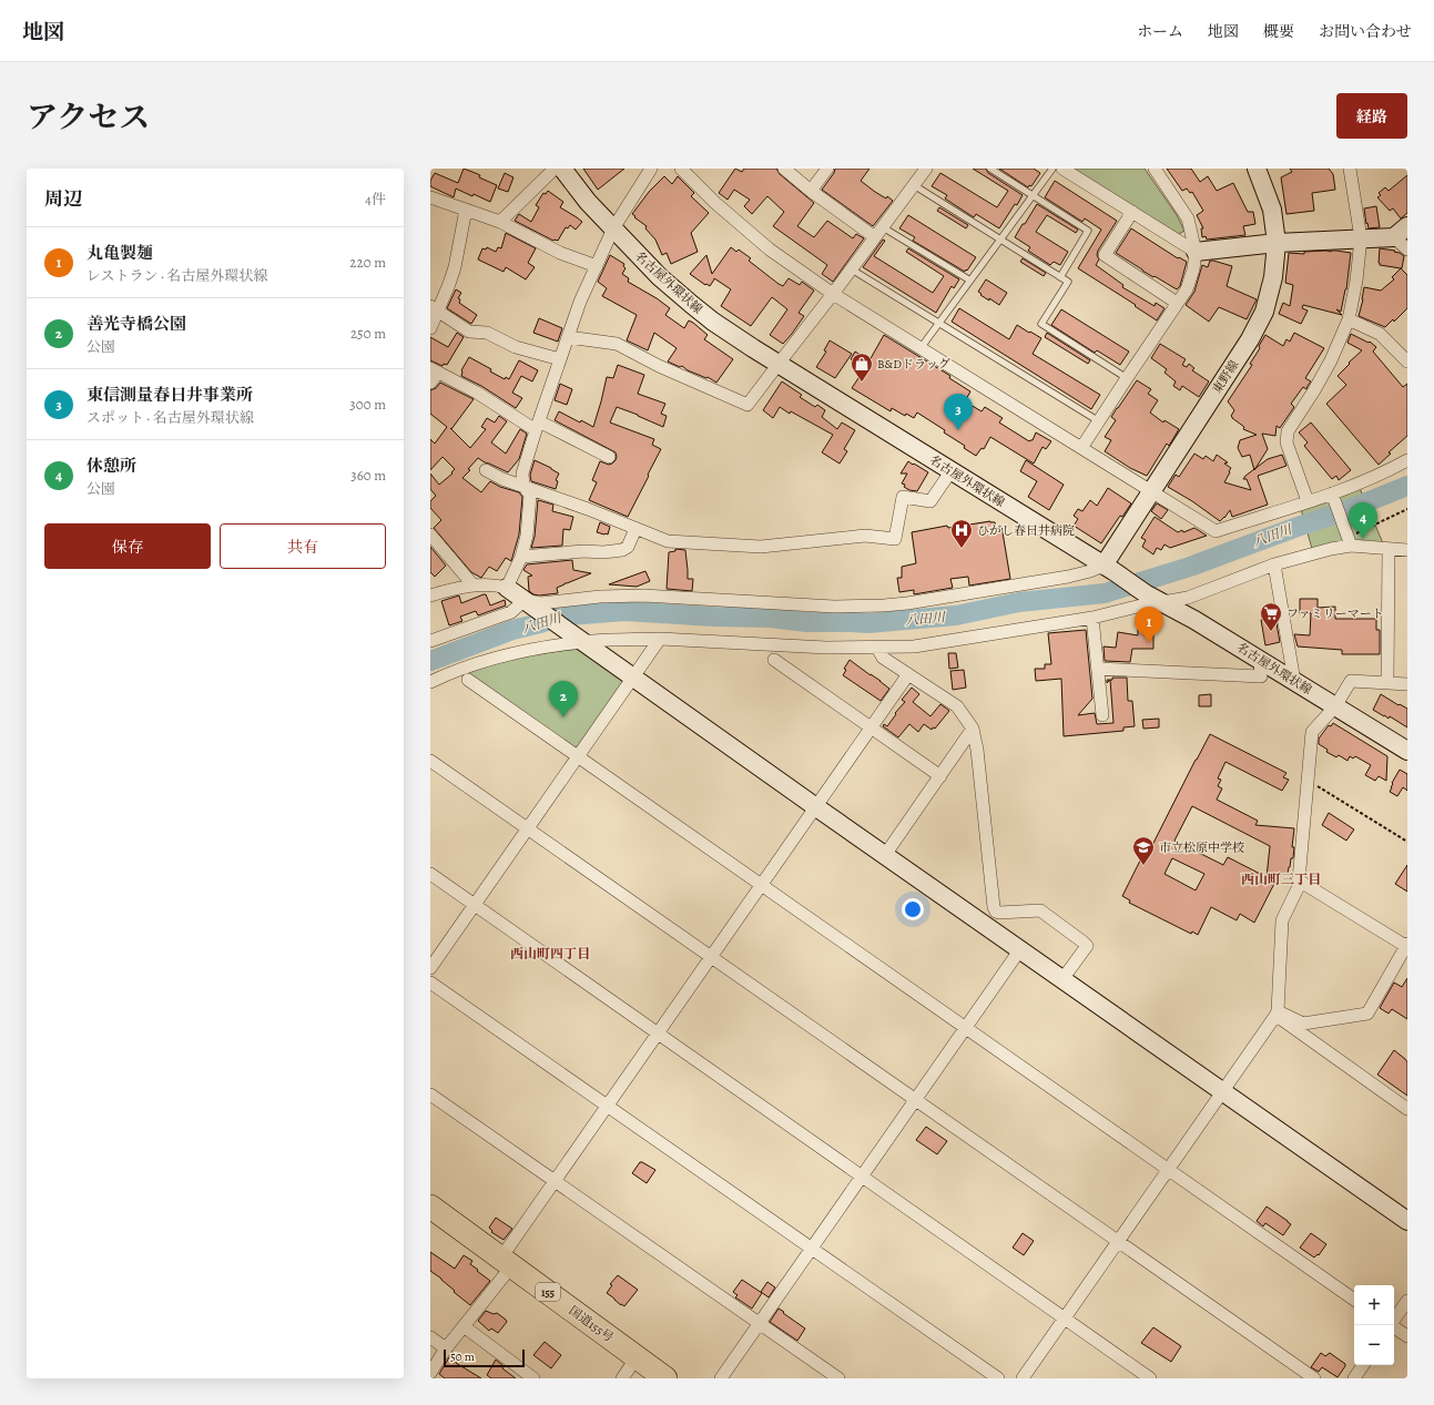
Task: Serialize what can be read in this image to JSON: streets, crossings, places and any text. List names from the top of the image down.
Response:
{
  "streets": {
    "highway": ["155", "国道155号"],
    "street": ["名古屋外環状線", "東野線"]
  },
  "crossings": [
    ["名古屋外環状線", "東野線"]
  ],
  "districts": ["西山町三丁目", "西山町四丁目"],
  "water": ["八田川"],
  "places": {
    "shop": ["B&Dドラッグ"],
    "hospital": ["ひがし春日井病院"],
    "supermarket": ["ファミリーマート"],
    "school or university": ["市立松原中学校"]
  },
  "scale_bar": "50 m",
  "page": {
    "header": "地図",
    "nav": [
      "ホーム",
      "地図",
      "概要",
      "お問い合わせ"
    ],
    "title": "アクセス",
    "buttons": [
      "経路",
      ["保存", "共有"]
    ],
    "heading": ["周辺", "4件"],
    "list": [
      {
        "mark": "1",
        "name": "丸亀製麺",
        "note": "レストラン · 名古屋外環状線",
        "value": "220 m"
      },
      {
        "mark": "2",
        "name": "善光寺橋公園",
        "note": "公園",
        "value": "250 m"
      },
      {
        "mark": "3",
        "name": "東信測量春日井事業所",
        "note": "スポット · 名古屋外環状線",
        "value": "300 m"
      },
      {
        "mark": "4",
        "name": "休憩所",
        "note": "公園",
        "value": "360 m"
      }
    ],
    "pins": [
      "3",
      "4",
      "1",
      "2"
    ],
    "map_buttons": ["+", "−"],
    "scale": "50 m"
  }
}
